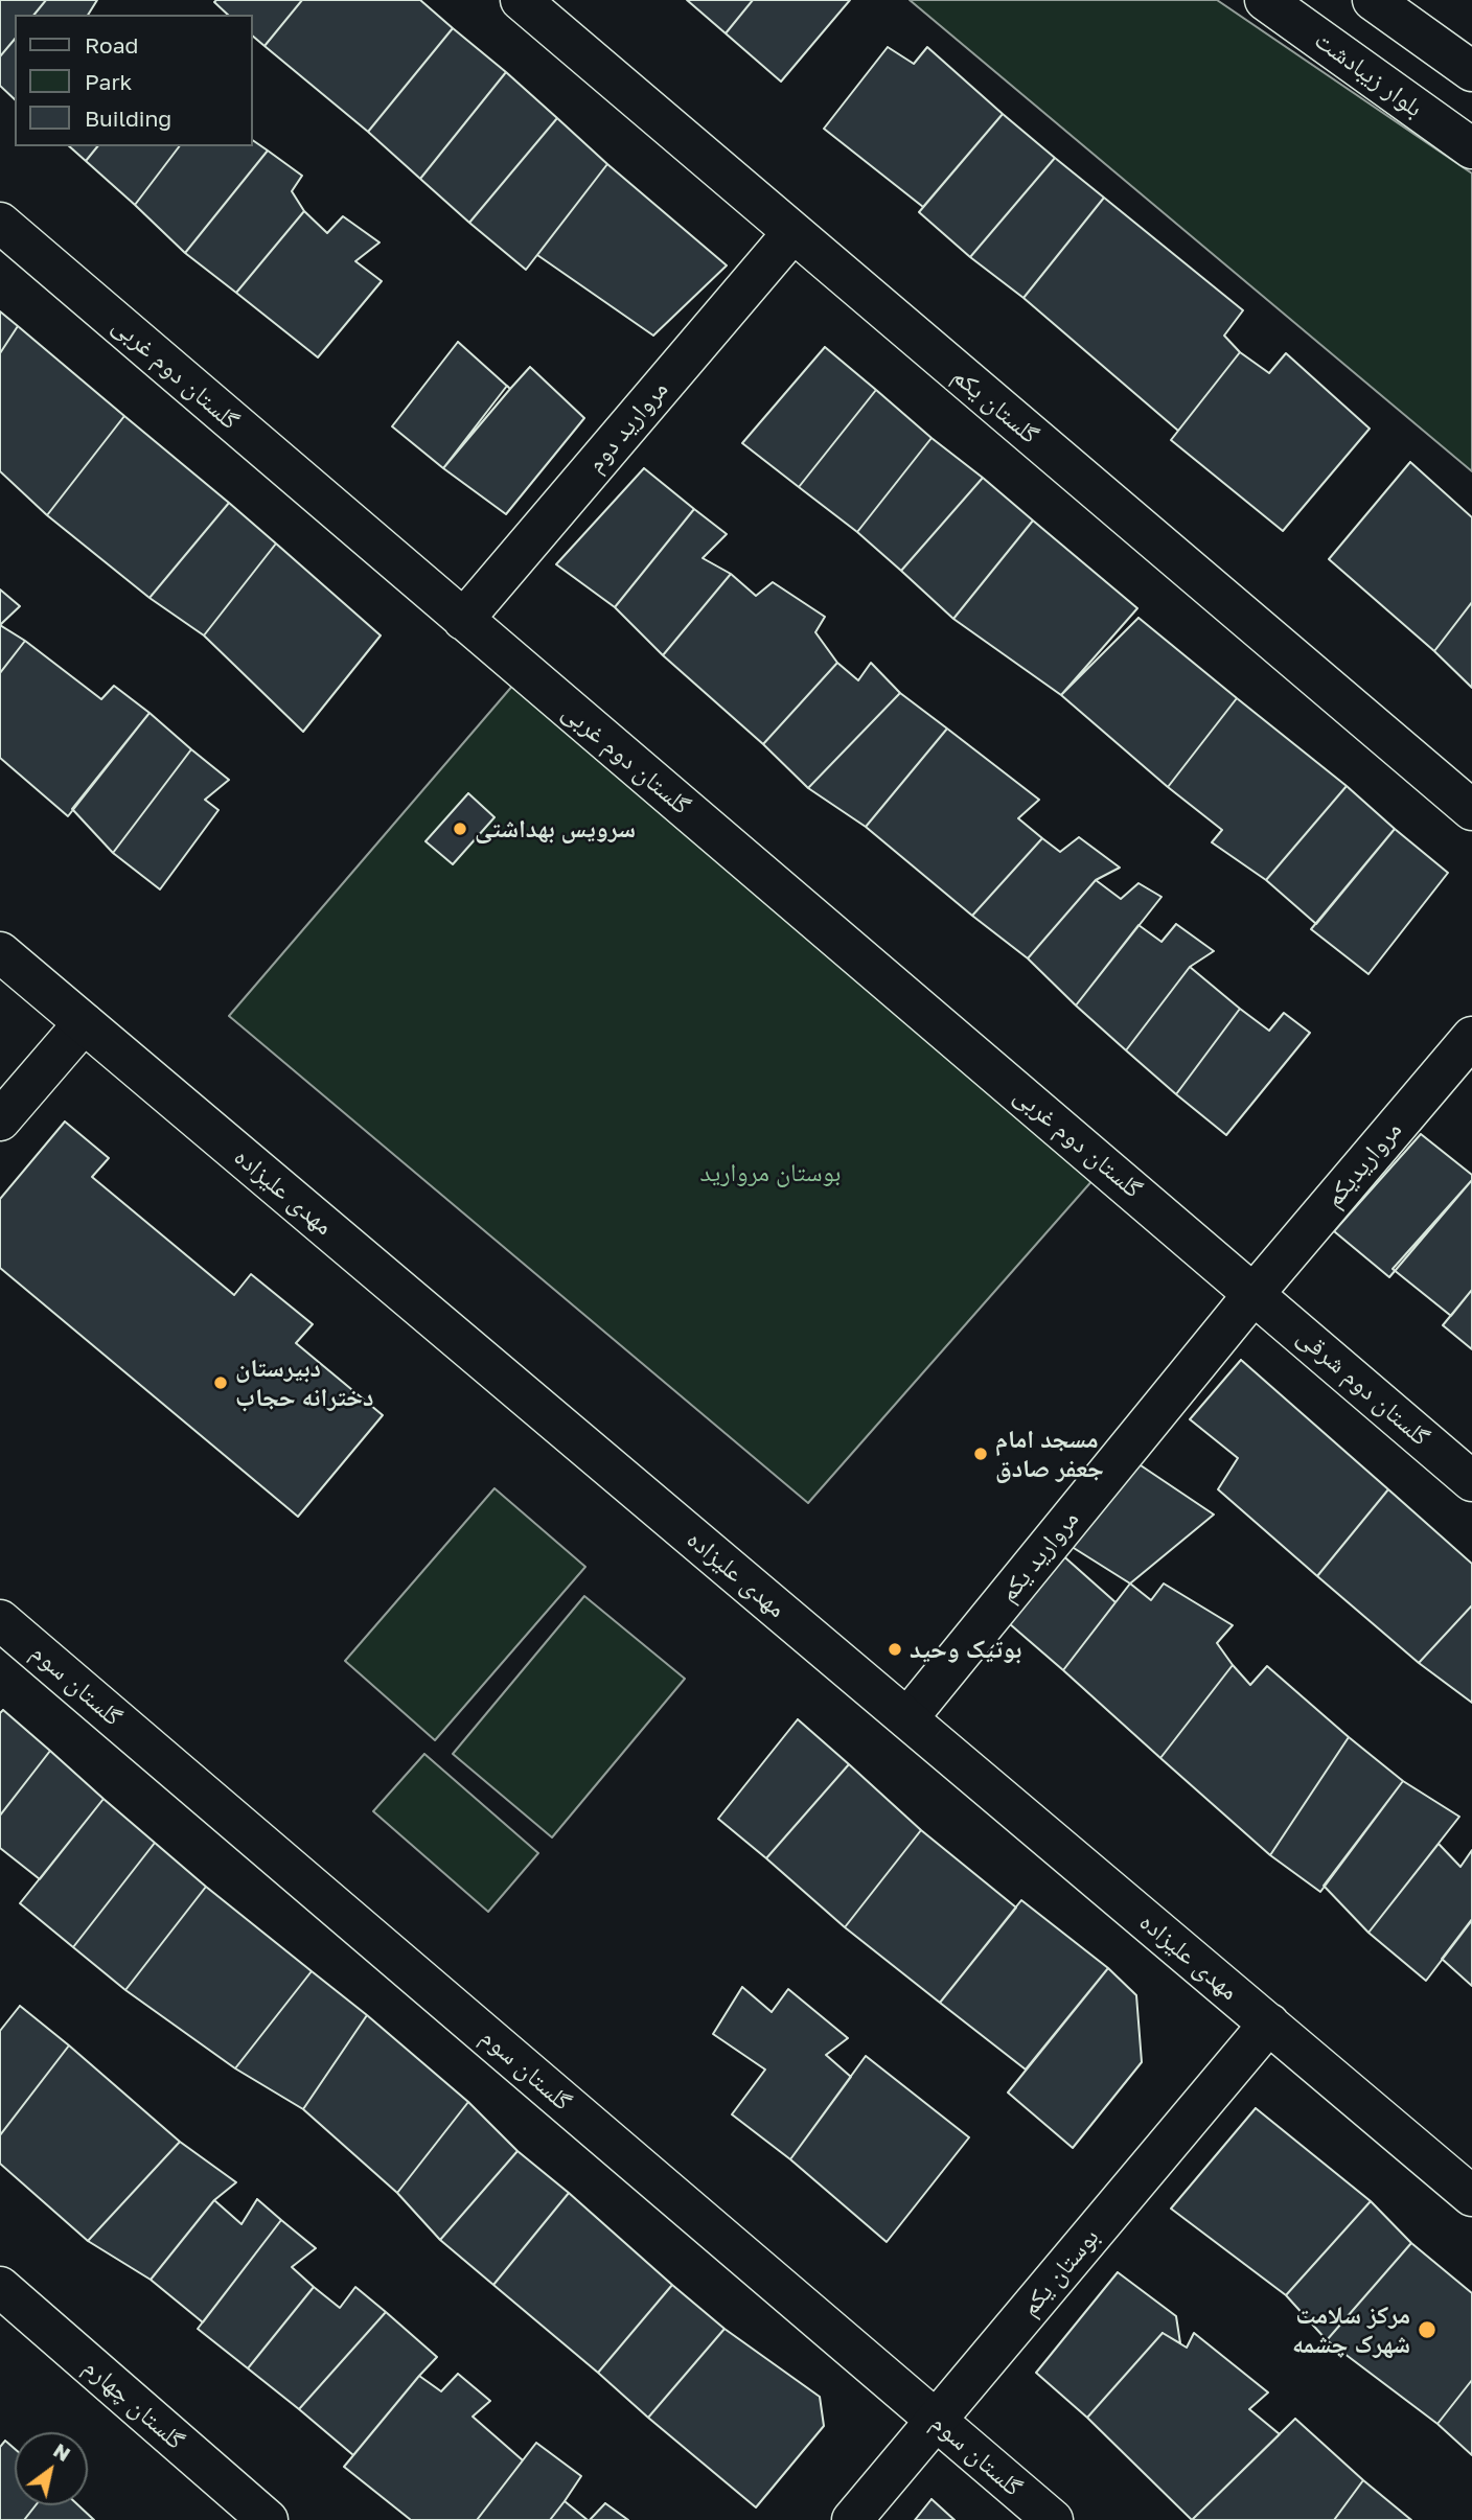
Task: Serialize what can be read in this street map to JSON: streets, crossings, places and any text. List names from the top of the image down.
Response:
{
  "streets": {
    "street": [
      "بلوار زیبادشت",
      "گلستان دوم غربی",
      "گلستان یکم",
      "مروارید دوم",
      "مرواریدیکم",
      "مهدی علیزاده",
      "گلستان دوم شرقی",
      "مروارید یکم",
      "گلستان سوم",
      "بوستان یکم",
      "گلستان چهارم"
    ]
  },
  "crossings": [
    ["گلستان دوم غربی", "مروارید دوم"],
    ["گلستان دوم غربی", "مرواریدیکم"],
    ["گلستان دوم غربی", "گلستان دوم شرقی"],
    ["گلستان دوم غربی", "مروارید یکم"],
    ["گلستان یکم", "مروارید دوم"],
    ["مرواریدیکم", "گلستان دوم شرقی"],
    ["مرواریدیکم", "مروارید یکم"],
    ["مهدی علیزاده", "مروارید یکم"],
    ["مهدی علیزاده", "بوستان یکم"],
    ["گلستان دوم شرقی", "مروارید یکم"],
    ["گلستان سوم", "بوستان یکم"]
  ],
  "parks": ["بوستان مروارید"],
  "places": [
    "سرویس بهداشتی",
    "دبیرستان دخترانه حجاب",
    "مسجد امام جعفر صادق",
    "بوتیک وحید",
    "مرکز سلامت شهرک چشمه"
  ],
  "legend": ["Road", "Park", "Building"],
  "north": "top right"
}
